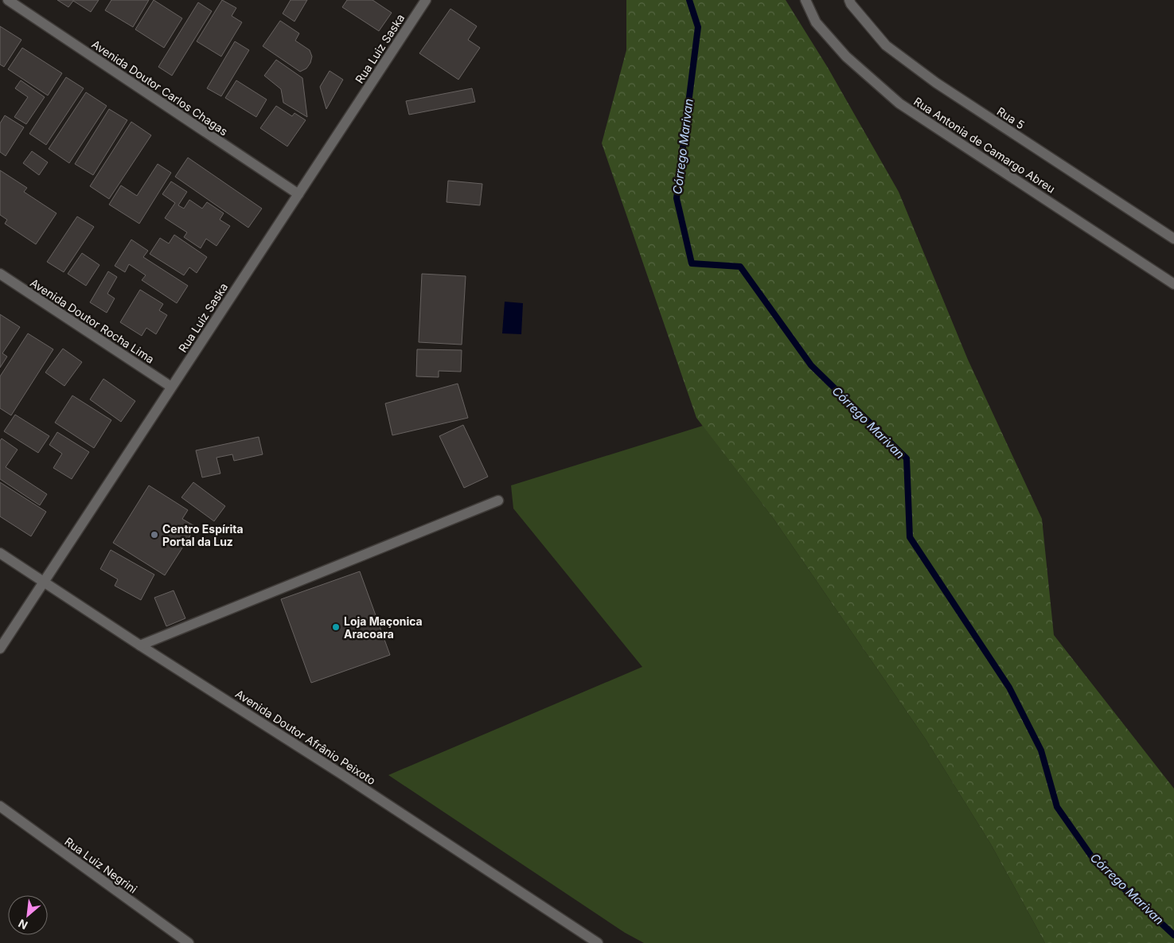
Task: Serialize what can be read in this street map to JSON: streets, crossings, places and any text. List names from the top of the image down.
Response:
{
  "streets": {
    "street": [
      "Rua Luiz Saska",
      "Avenida Doutor Carlos Chagas",
      "Rua 5",
      "Rua Antonia de Camargo Abreu",
      "Avenida Doutor Rocha Lima",
      "Avenida Doutor Afrânio Peixoto",
      "Rua Luiz Negrini"
    ]
  },
  "crossings": [
    ["Rua Luiz Saska", "Avenida Doutor Carlos Chagas"],
    ["Rua Luiz Saska", "Avenida Doutor Rocha Lima"],
    ["Rua Luiz Saska", "Avenida Doutor Afrânio Peixoto"]
  ],
  "water": ["Córrego Marivan"],
  "places": ["Centro Espírita Portal da Luz", "Loja Maçonica Aracoara"],
  "north": "bottom left"
}
